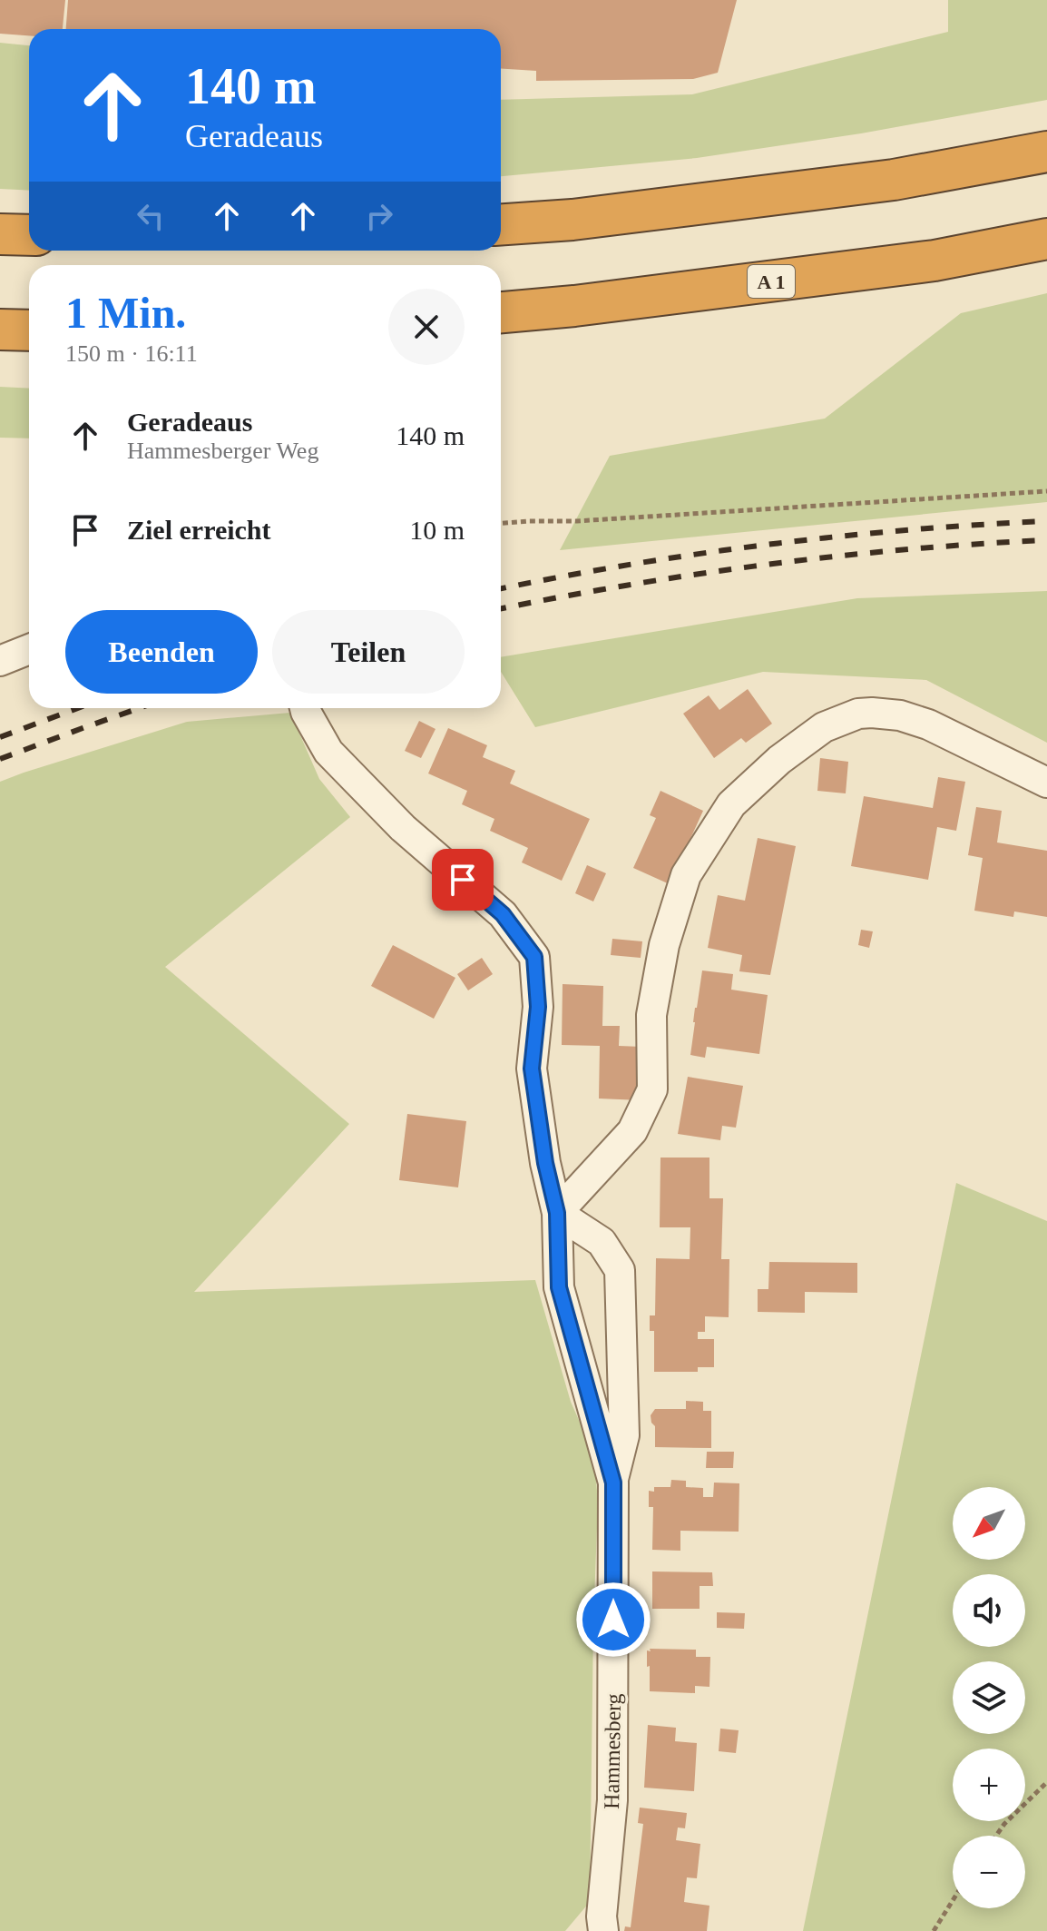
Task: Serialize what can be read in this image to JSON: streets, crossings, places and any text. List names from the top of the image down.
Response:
{
  "streets": {
    "highway": ["A 1"],
    "street": ["Hammesberg"]
  },
  "north": "bottom left",
  "page": {
    "turn": ["140 m", "Geradeaus"],
    "heading": ["1 Min.", "150 m · 16:11"],
    "list": [
      {
        "name": "Geradeaus",
        "note": "Hammesberger Weg",
        "value": "140 m"
      },
      {
        "name": "Ziel erreicht",
        "value": "10 m"
      }
    ],
    "buttons": ["Beenden", "Teilen"],
    "map_buttons": ["+", "−"]
  }
}
